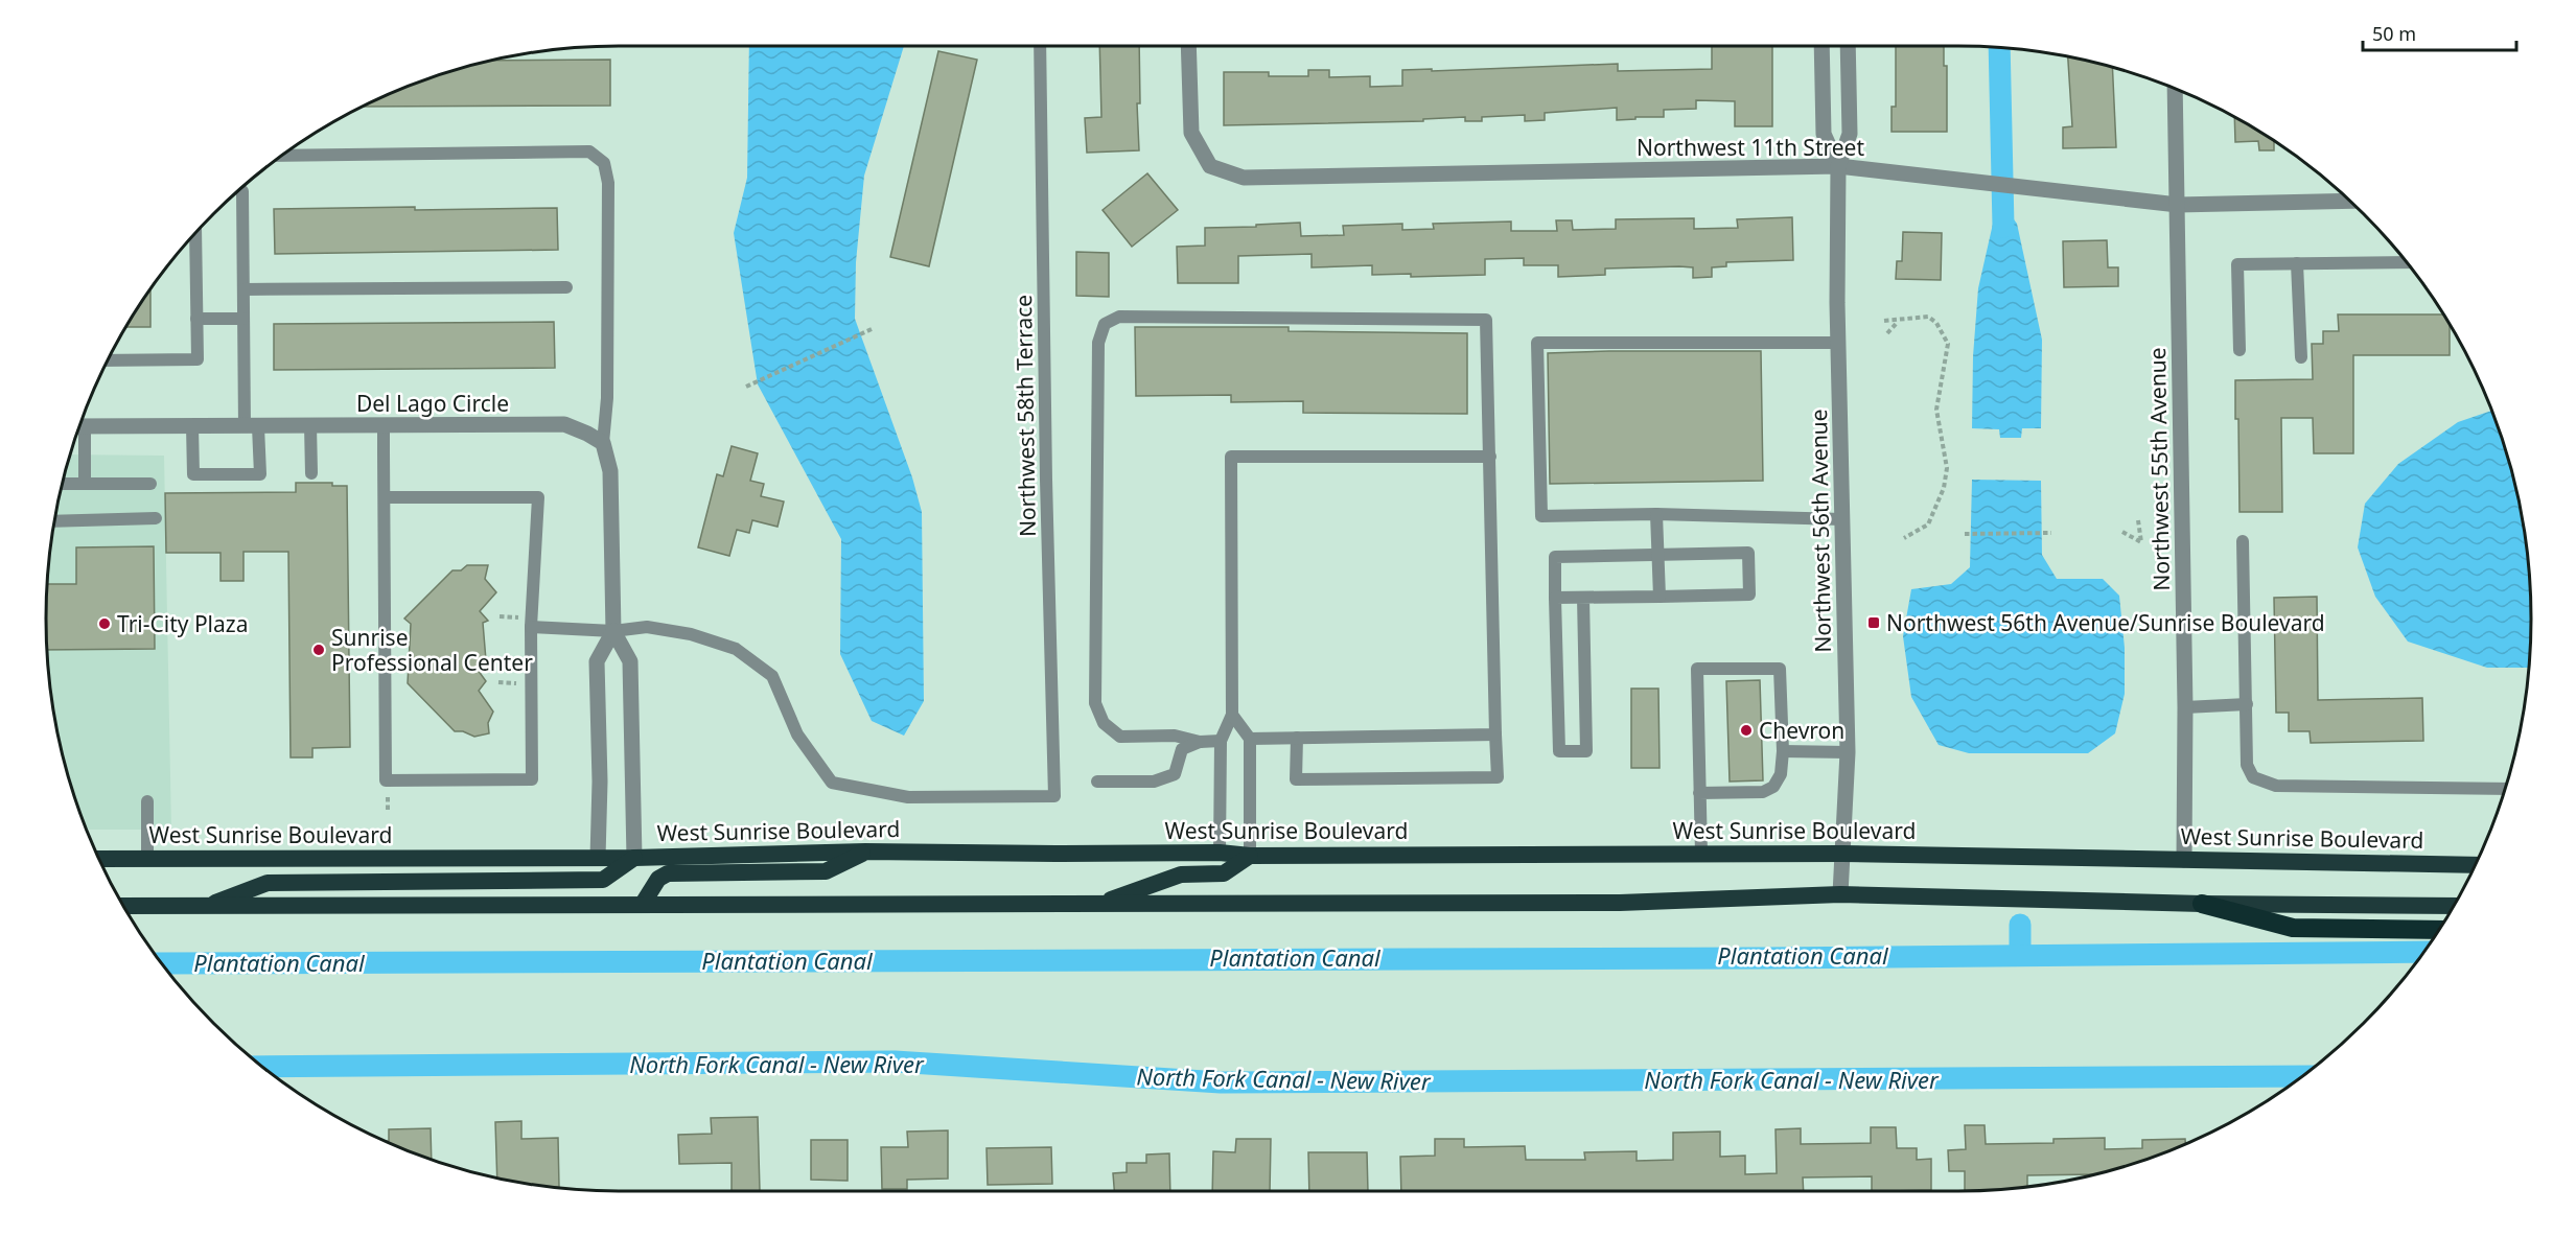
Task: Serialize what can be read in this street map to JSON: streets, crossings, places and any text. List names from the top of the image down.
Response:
{
  "streets": {
    "highway": ["West Sunrise Boulevard"],
    "street": [
      "Northwest 11th Street",
      "Del Lago Circle",
      "Northwest 55th Avenue",
      "Northwest 56th Avenue"
    ],
    "lane": ["Northwest 58th Terrace"]
  },
  "crossings": [
    ["Northwest 11th Street", "Northwest 55th Avenue"],
    ["Northwest 11th Street", "Northwest 56th Avenue"],
    ["Northwest 55th Avenue", "West Sunrise Boulevard"],
    ["Northwest 56th Avenue", "West Sunrise Boulevard"]
  ],
  "water": ["Plantation Canal", "North Fork Canal - New River"],
  "places": {
    "transit": ["Northwest 56th Avenue/Sunrise Boulevard"],
    "other": ["Tri-City Plaza", "Sunrise Professional Center", "Chevron"]
  },
  "scale_bar": "50 m"
}
